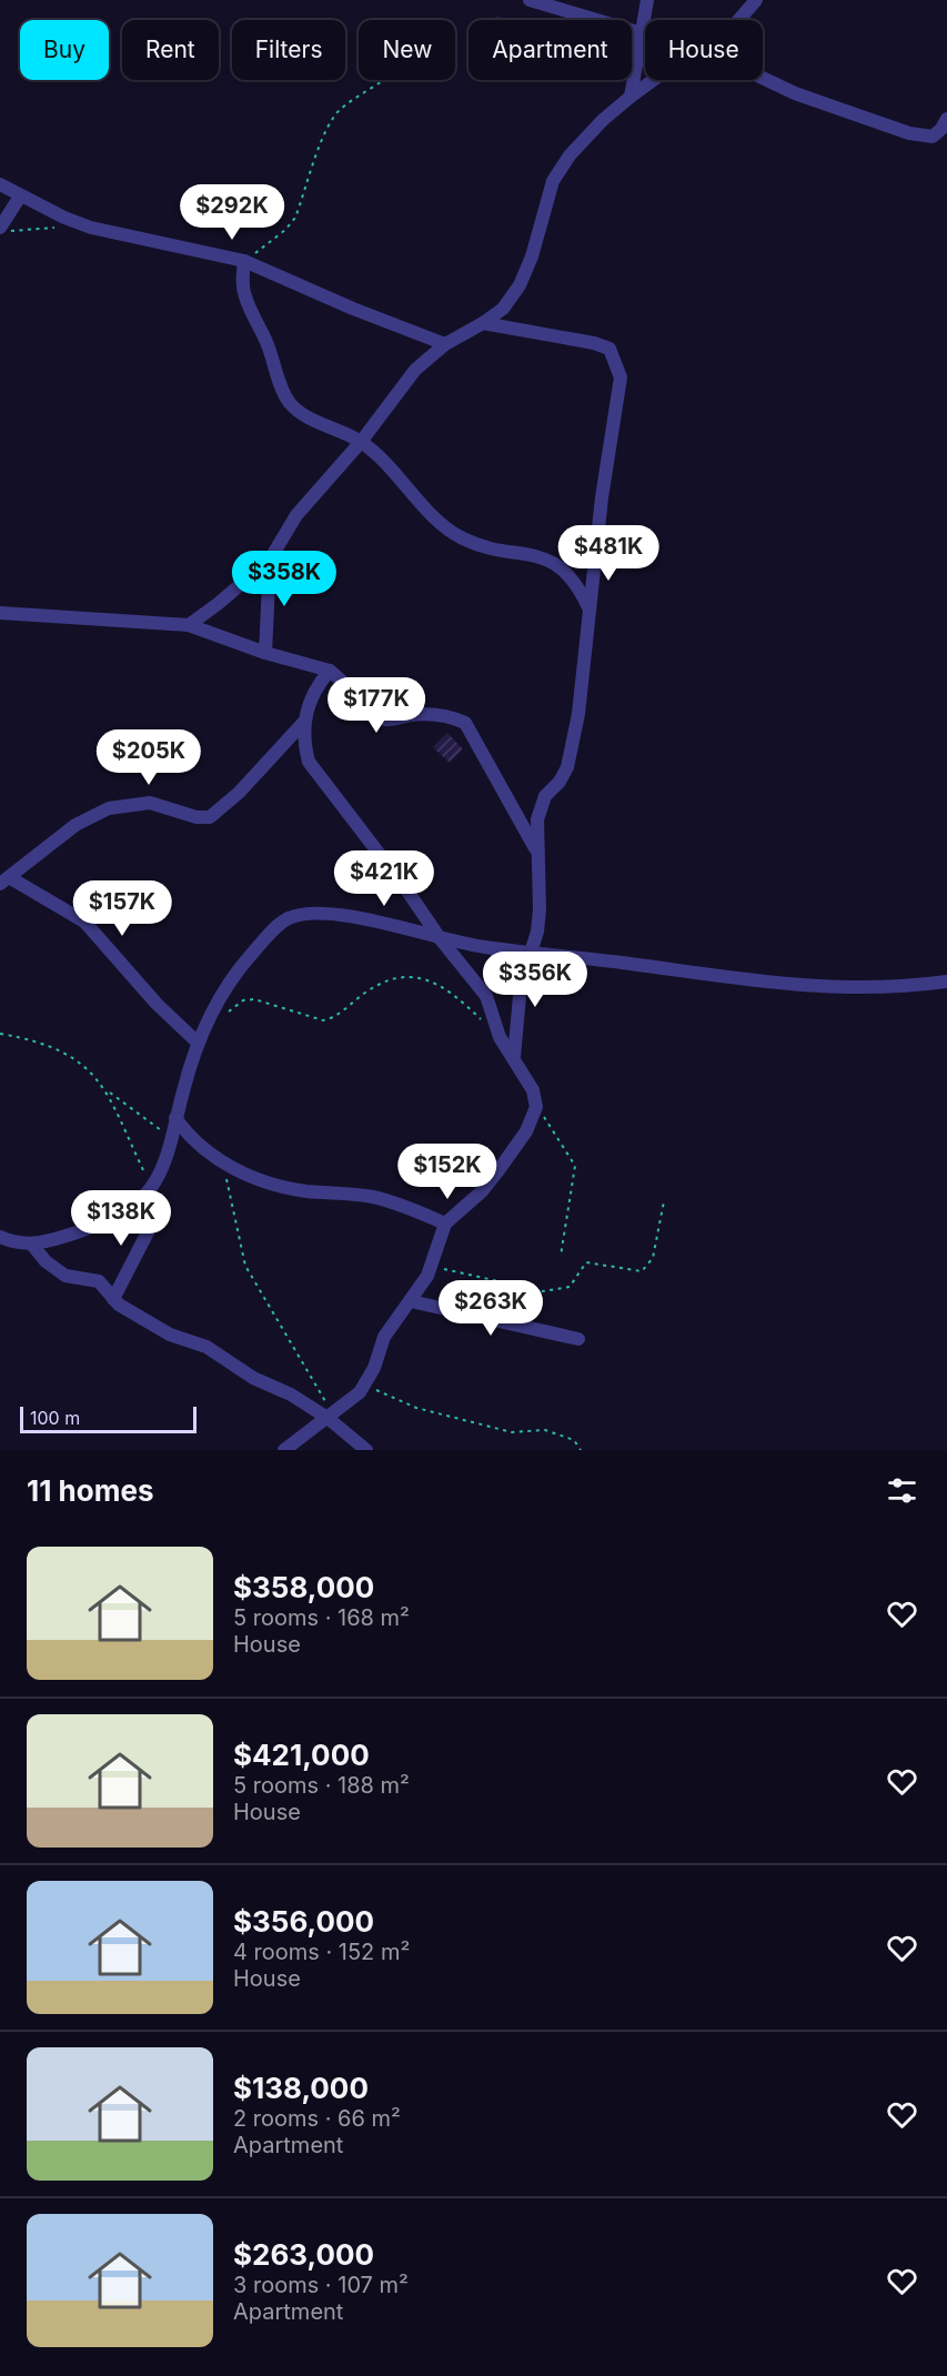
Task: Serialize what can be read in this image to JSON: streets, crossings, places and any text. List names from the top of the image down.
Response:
{
  "scale_bar": "100 m",
  "page": {
    "chip": [
      "Buy",
      "Rent",
      "Filters",
      "New",
      "Apartment",
      "House"
    ],
    "price": [
      "$292K",
      "$481K",
      "$358K",
      "$177K",
      "$205K",
      "$421K",
      "$157K",
      "$356K",
      "$152K",
      "$138K",
      "$263K"
    ],
    "scale": "100 m",
    "heading": "11 homes",
    "list": [
      {
        "name": "$358,000",
        "note": "5 rooms · 168 m² · House"
      },
      {
        "name": "$421,000",
        "note": "5 rooms · 188 m² · House"
      },
      {
        "name": "$356,000",
        "note": "4 rooms · 152 m² · House"
      },
      {
        "name": "$138,000",
        "note": "2 rooms · 66 m² · Apartment"
      },
      {
        "name": "$263,000",
        "note": "3 rooms · 107 m² · Apartment"
      }
    ]
  }
}
